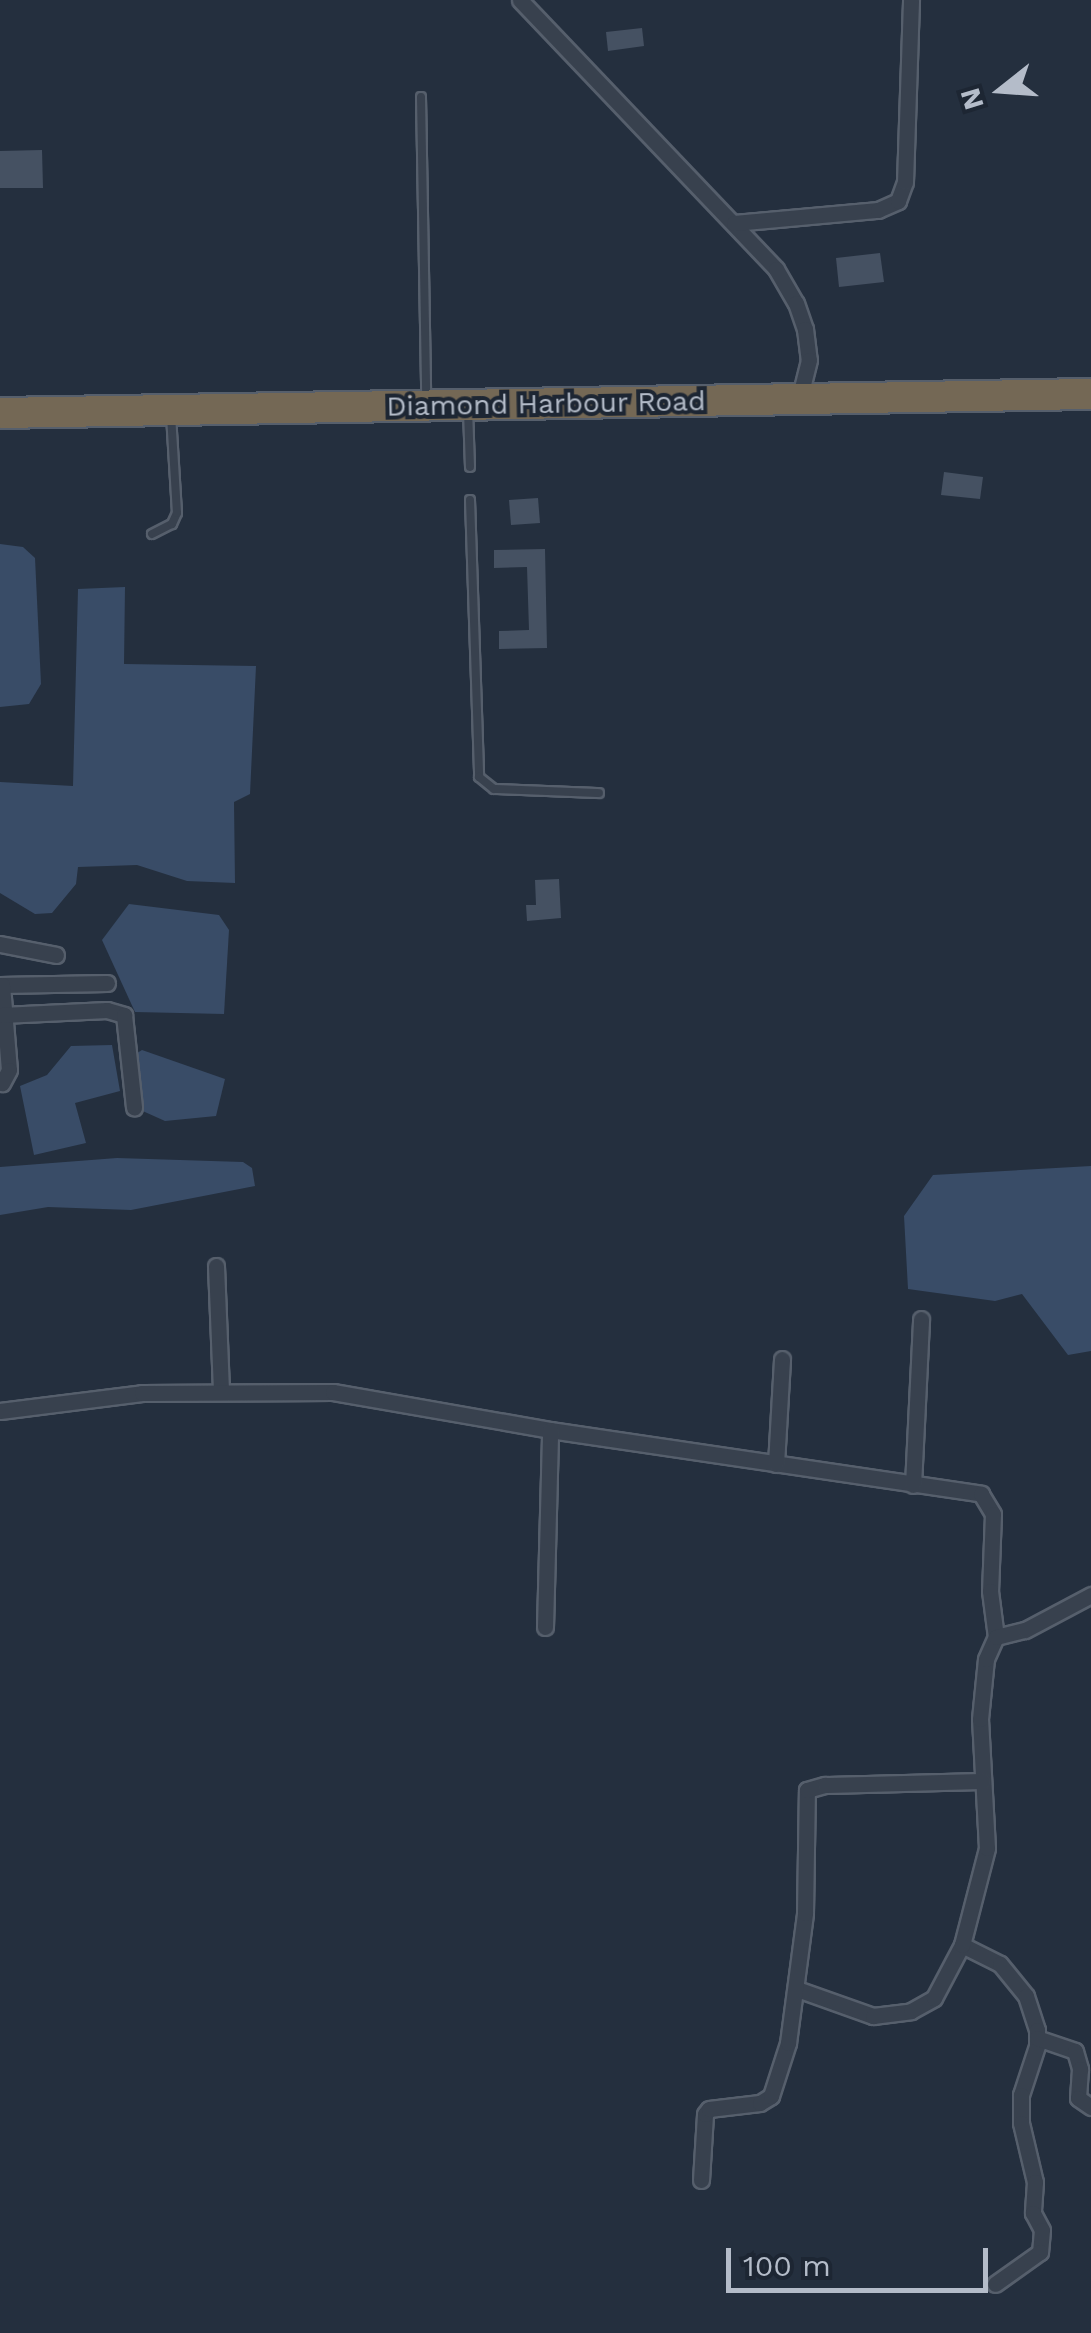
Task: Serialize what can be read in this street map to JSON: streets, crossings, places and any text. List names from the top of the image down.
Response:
{
  "streets": {
    "highway": ["Diamond Harbour Road"]
  },
  "scale_bar": "100 m",
  "north": "left"
}
